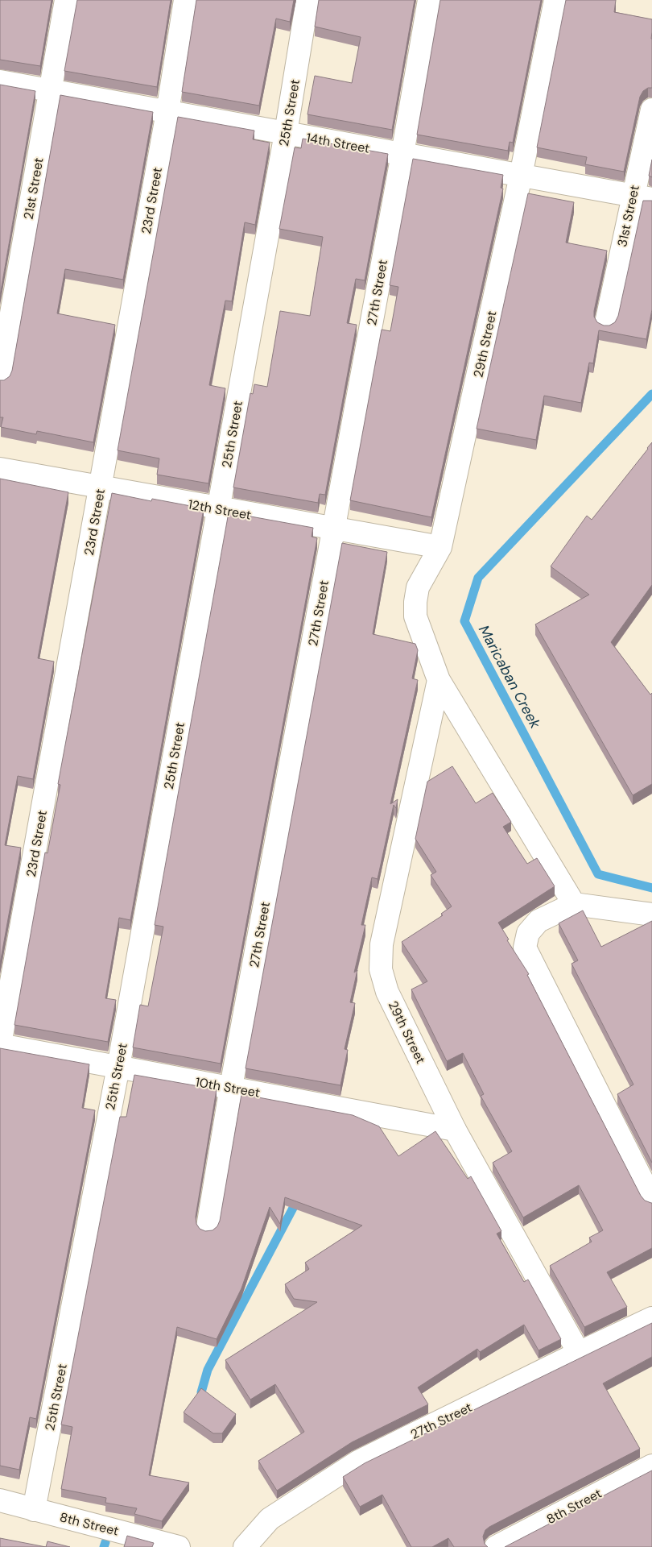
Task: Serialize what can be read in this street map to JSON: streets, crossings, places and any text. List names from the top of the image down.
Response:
{
  "streets": {
    "street": [
      "25th Street",
      "14th Street",
      "21st Street",
      "23rd Street",
      "31st Street",
      "27th Street",
      "29th Street",
      "12th Street",
      "10th Street",
      "8th Street"
    ]
  },
  "crossings": [
    ["25th Street", "14th Street"],
    ["25th Street", "12th Street"],
    ["25th Street", "10th Street"],
    ["25th Street", "8th Street"],
    ["14th Street", "21st Street"],
    ["14th Street", "23rd Street"],
    ["14th Street", "31st Street"],
    ["14th Street", "27th Street"],
    ["14th Street", "29th Street"],
    ["23rd Street", "12th Street"],
    ["23rd Street", "10th Street"],
    ["27th Street", "29th Street"],
    ["27th Street", "12th Street"],
    ["27th Street", "10th Street"],
    ["29th Street", "12th Street"],
    ["29th Street", "10th Street"]
  ],
  "water": ["Maricaban Creek"]
}
